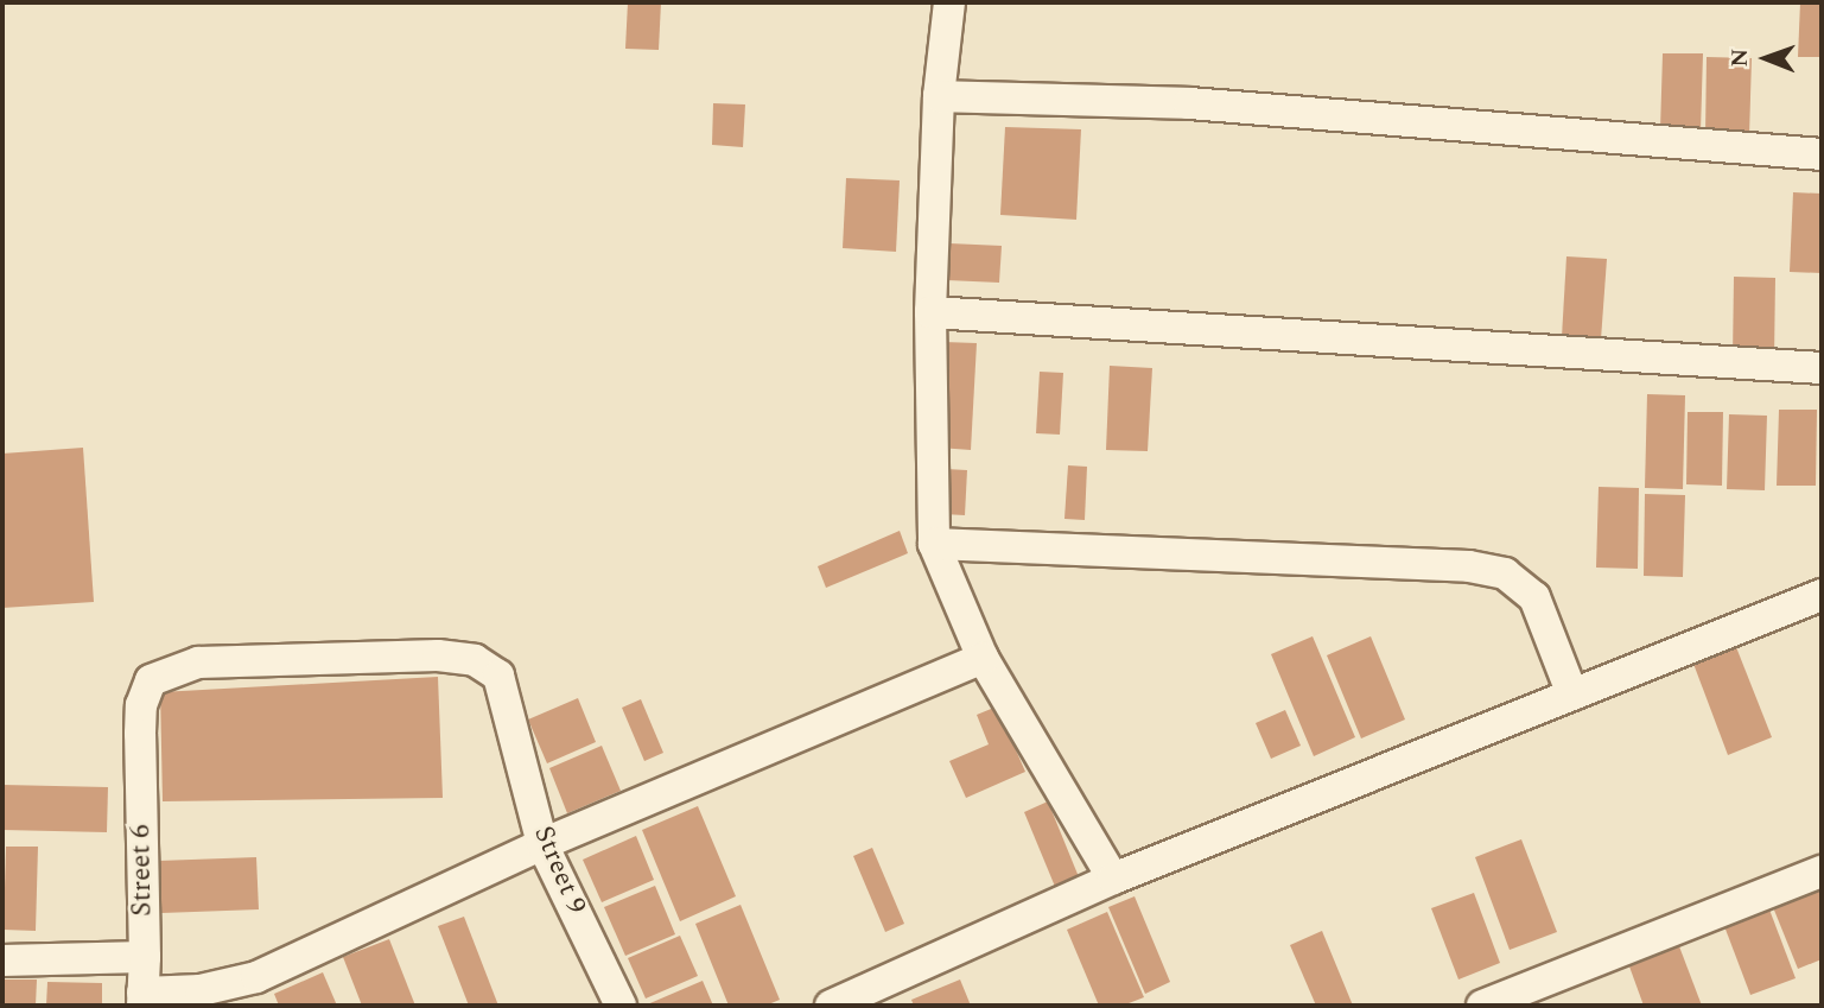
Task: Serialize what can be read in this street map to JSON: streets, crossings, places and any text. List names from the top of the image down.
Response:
{
  "streets": {
    "street": ["Street 6", "Street 9"]
  },
  "crossings": [
    ["Street 6", "Street 9"]
  ],
  "north": "left"
}
